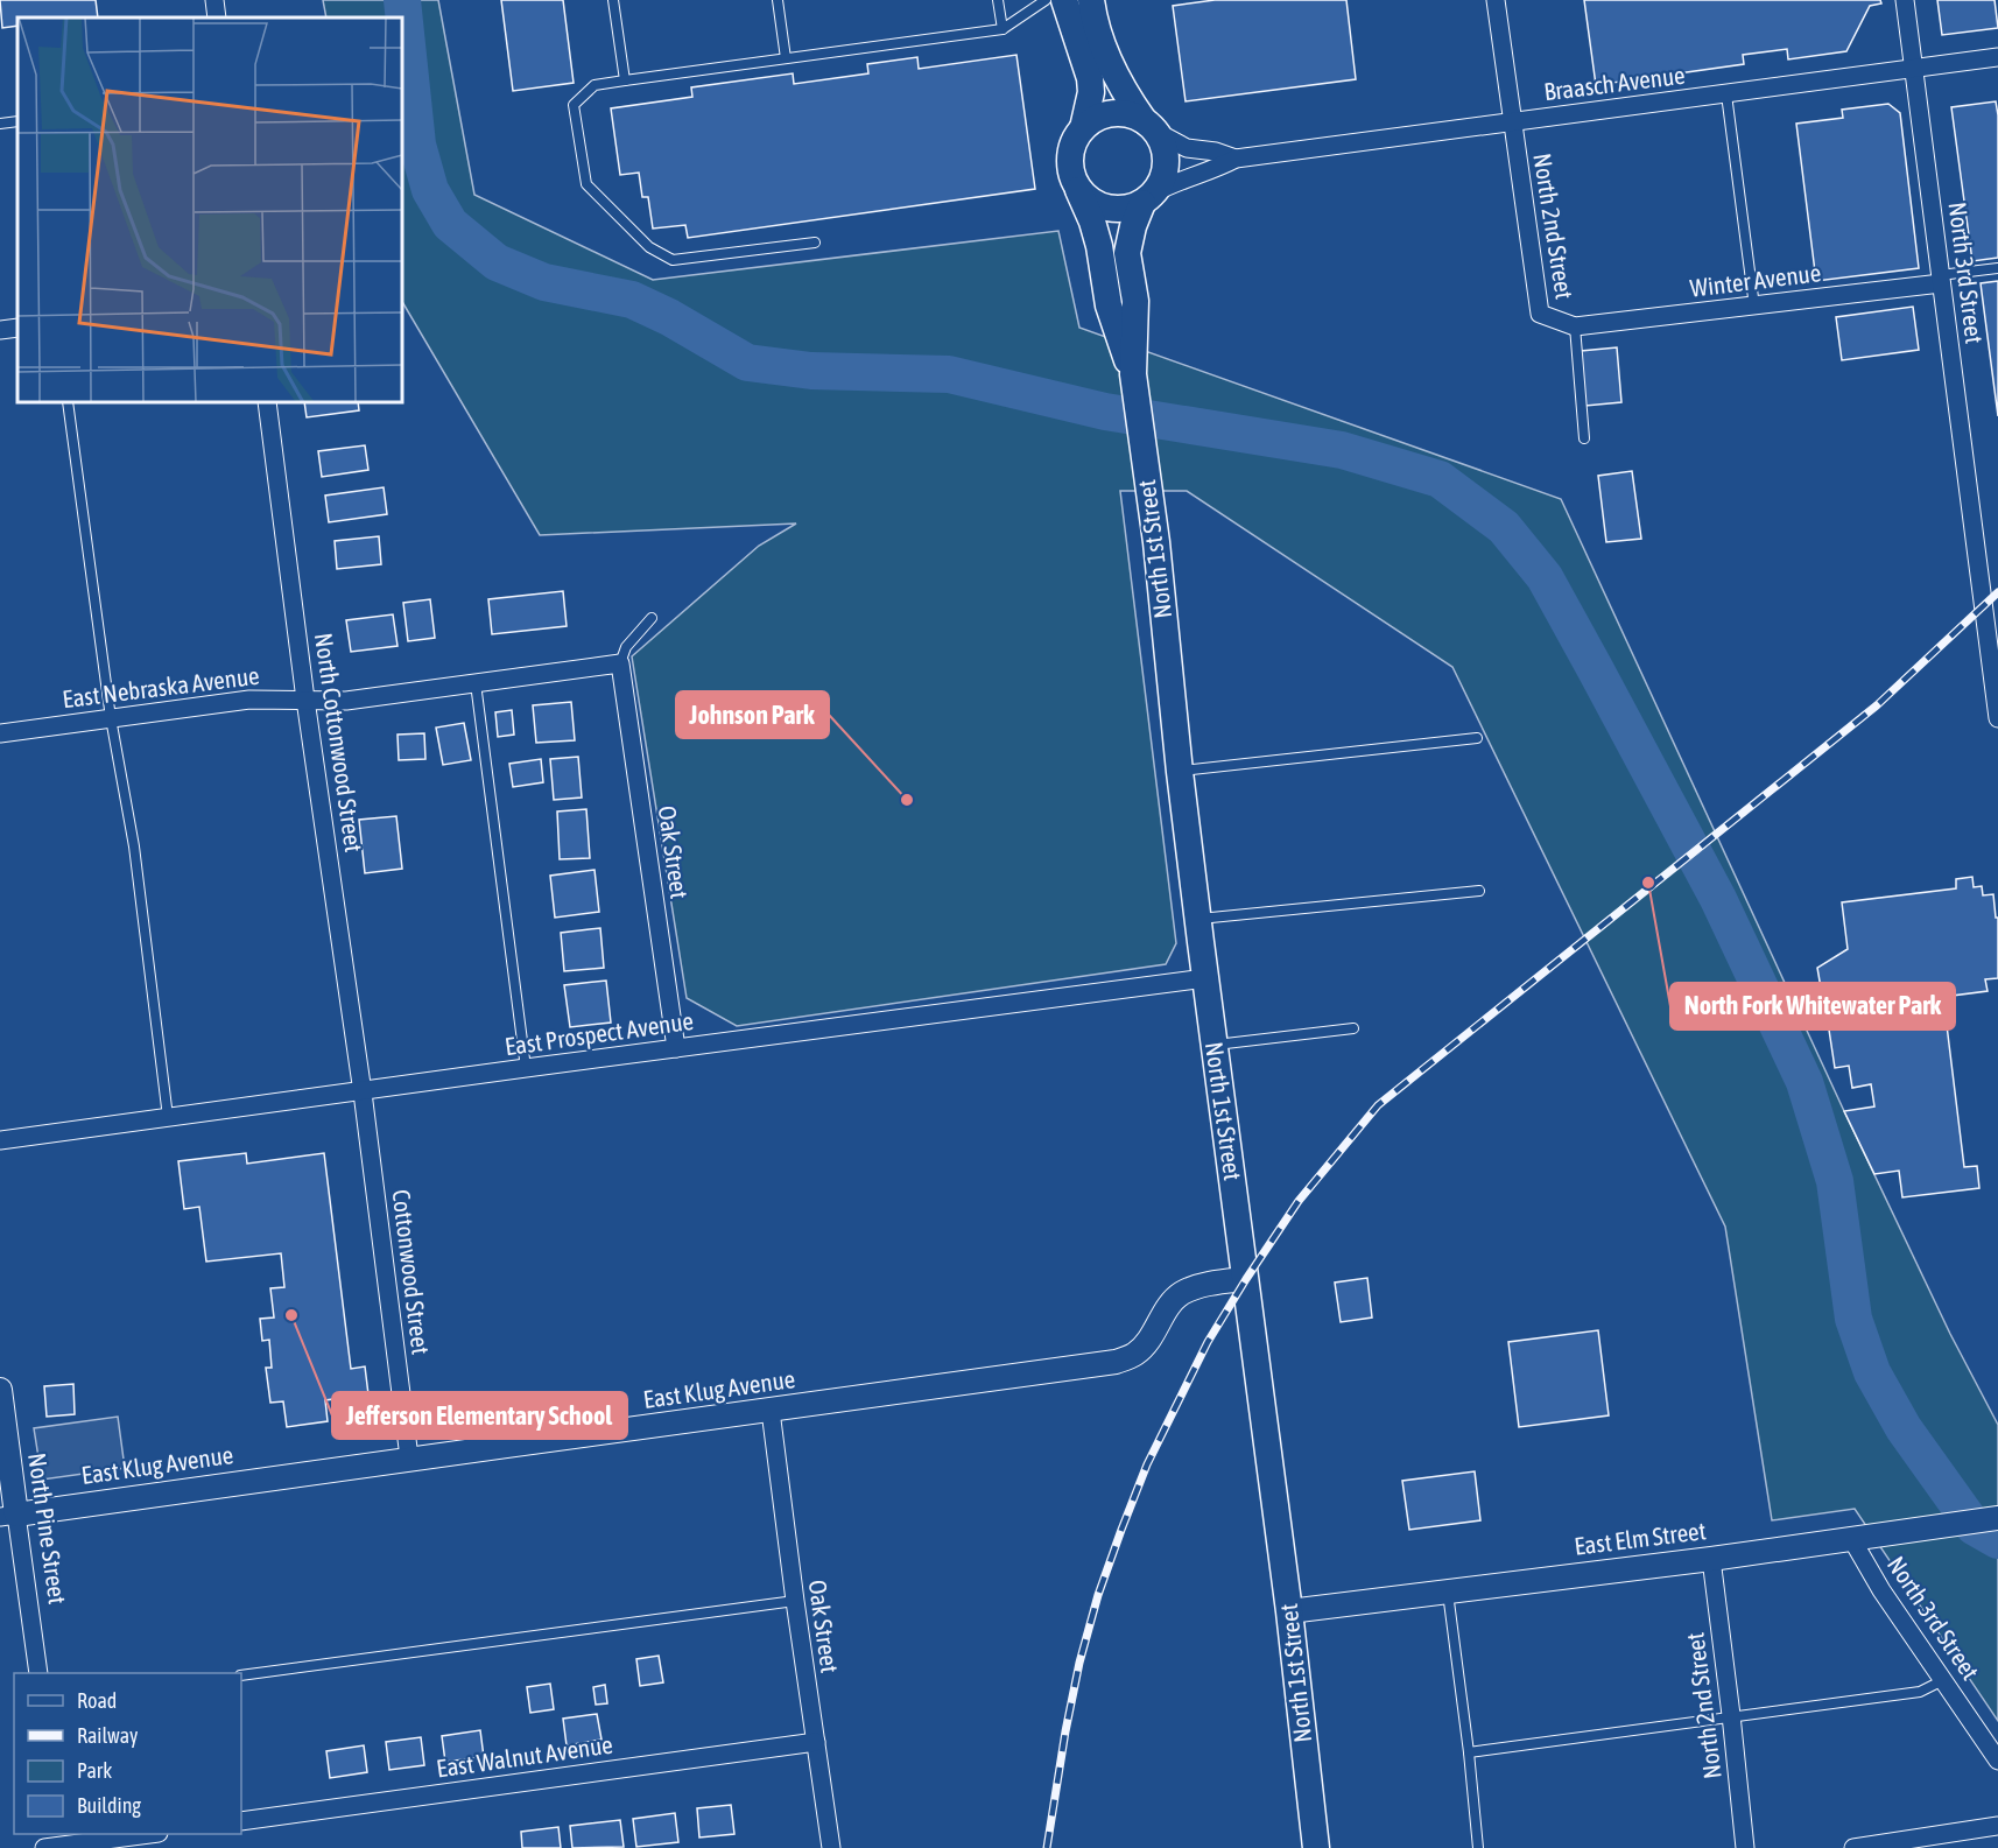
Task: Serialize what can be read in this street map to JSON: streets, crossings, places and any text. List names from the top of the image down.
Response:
{
  "streets": {
    "main road": ["North 1st Street"],
    "street": [
      "Braasch Avenue",
      "North 2nd Street",
      "North 3rd Street",
      "Winter Avenue",
      "East Nebraska Avenue",
      "North Cottonwood Street",
      "Oak Street",
      "East Prospect Avenue",
      "Cottonwood Street",
      "East Klug Avenue",
      "North Pine Street",
      "East Elm Street",
      "East Walnut Avenue"
    ]
  },
  "crossings": [
    ["Braasch Avenue", "North 2nd Street"],
    ["Braasch Avenue", "North 3rd Street"],
    ["Braasch Avenue", "North 1st Street"],
    ["North 2nd Street", "Winter Avenue"],
    ["North 2nd Street", "East Elm Street"],
    ["North 3rd Street", "Winter Avenue"],
    ["North 3rd Street", "East Elm Street"],
    ["North 1st Street", "East Prospect Avenue"],
    ["North 1st Street", "East Klug Avenue"],
    ["North 1st Street", "East Elm Street"],
    ["East Nebraska Avenue", "North Cottonwood Street"],
    ["East Nebraska Avenue", "Oak Street"],
    ["North Cottonwood Street", "East Prospect Avenue"],
    ["North Cottonwood Street", "Cottonwood Street"],
    ["Oak Street", "East Prospect Avenue"],
    ["Oak Street", "East Klug Avenue"],
    ["Oak Street", "East Walnut Avenue"],
    ["East Prospect Avenue", "Cottonwood Street"],
    ["Cottonwood Street", "East Klug Avenue"],
    ["East Klug Avenue", "North Pine Street"]
  ],
  "places": ["Johnson Park", "North Fork Whitewater Park", "Jefferson Elementary School"],
  "legend": [
    "Road",
    "Railway",
    "Park",
    "Building"
  ]
}
